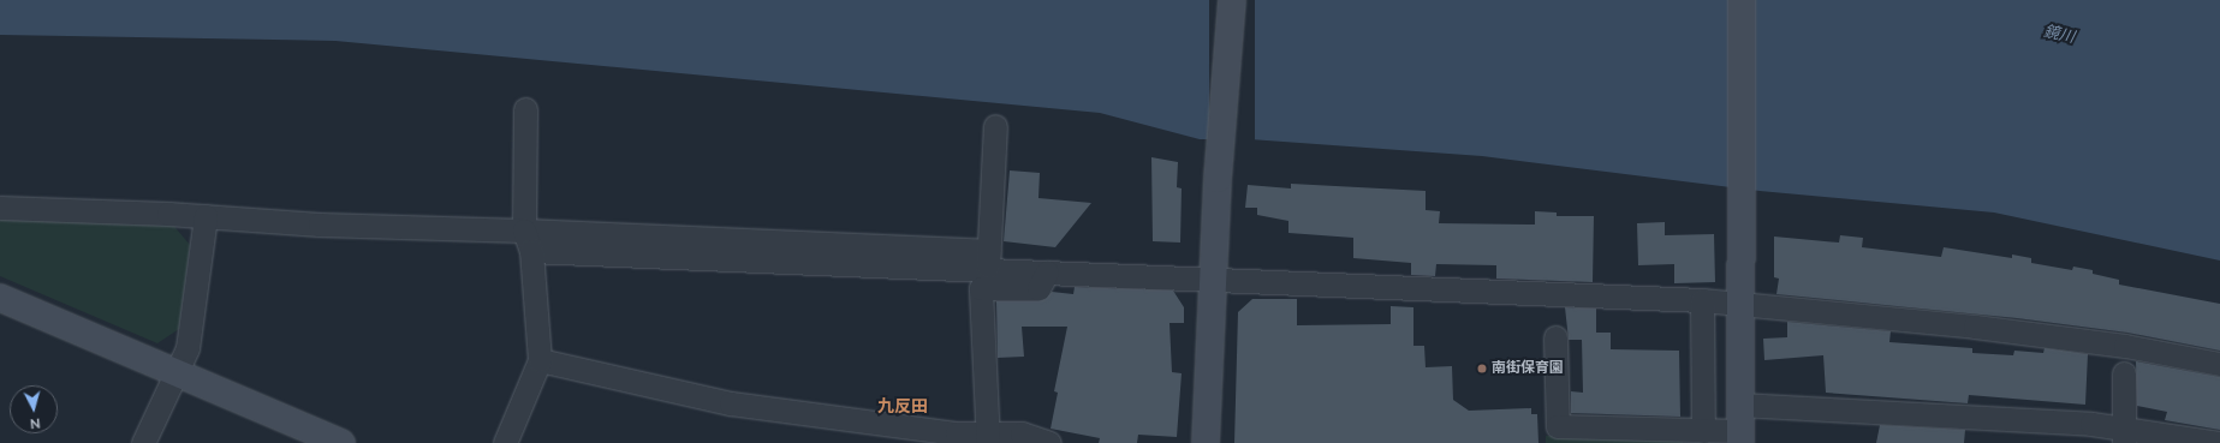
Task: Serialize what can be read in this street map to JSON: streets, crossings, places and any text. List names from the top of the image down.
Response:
{
  "districts": ["九反田"],
  "water": ["鏡川"],
  "places": ["南街保育園"],
  "north": "bottom"
}
